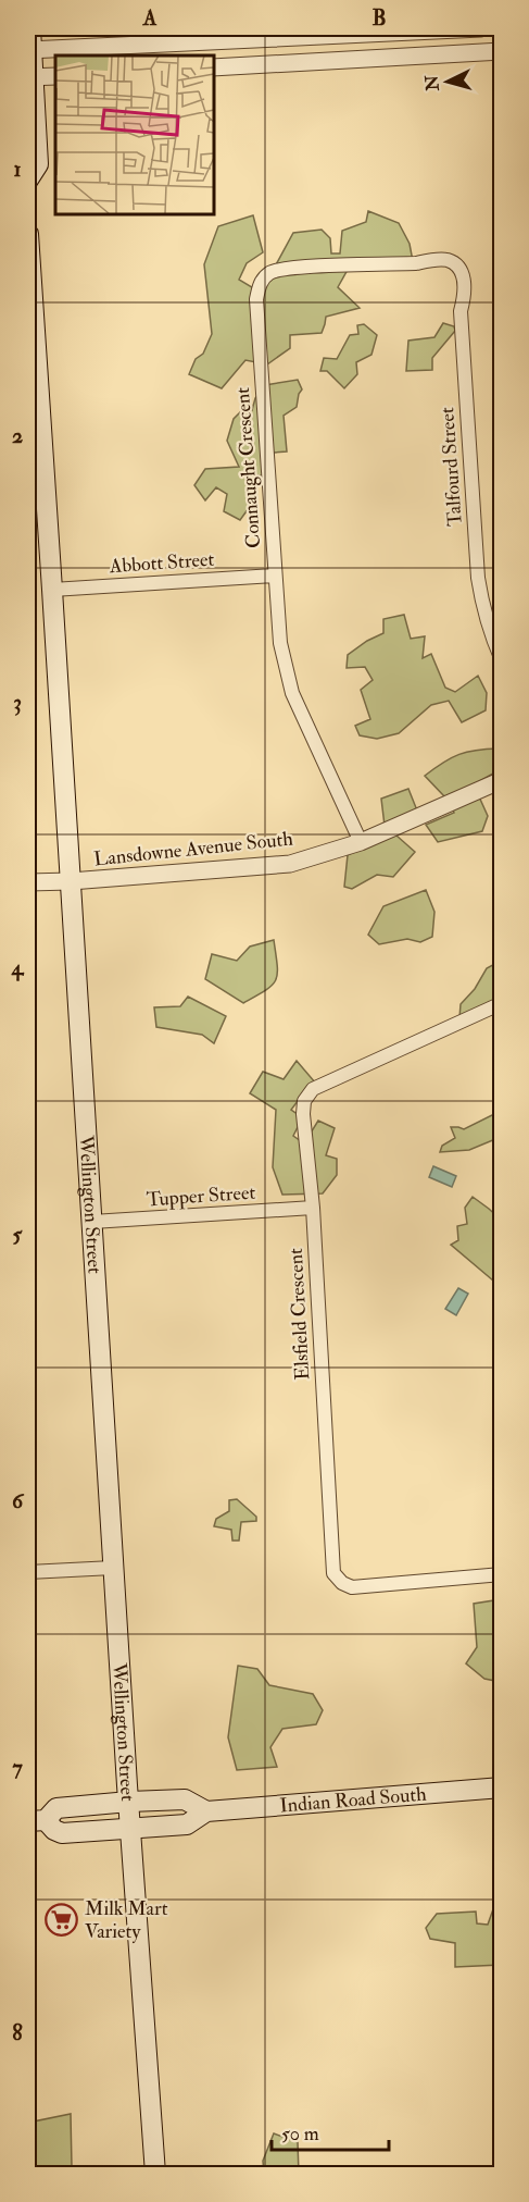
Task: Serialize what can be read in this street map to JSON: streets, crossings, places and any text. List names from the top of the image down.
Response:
{
  "streets": {
    "main road": ["Wellington Street", "Indian Road South"],
    "street": [
      "Talfourd Street",
      "Connaught Crescent",
      "Abbott Street",
      "Lansdowne Avenue South",
      "Tupper Street",
      "Elsfield Crescent"
    ]
  },
  "crossings": [
    ["Talfourd Street", "Connaught Crescent"],
    ["Connaught Crescent", "Abbott Street"],
    ["Connaught Crescent", "Lansdowne Avenue South"],
    ["Abbott Street", "Wellington Street"],
    ["Lansdowne Avenue South", "Wellington Street"],
    ["Tupper Street", "Wellington Street"],
    ["Tupper Street", "Elsfield Crescent"],
    ["Wellington Street", "Indian Road South"]
  ],
  "places": {
    "supermarket": ["Milk Mart Variety"]
  },
  "scale_bar": "50 m",
  "north": "left",
  "grid": {
    "columns": ["A", "B"],
    "rows": [
      "1",
      "2",
      "3",
      "4",
      "5",
      "6",
      "7",
      "8"
    ]
  }
}
